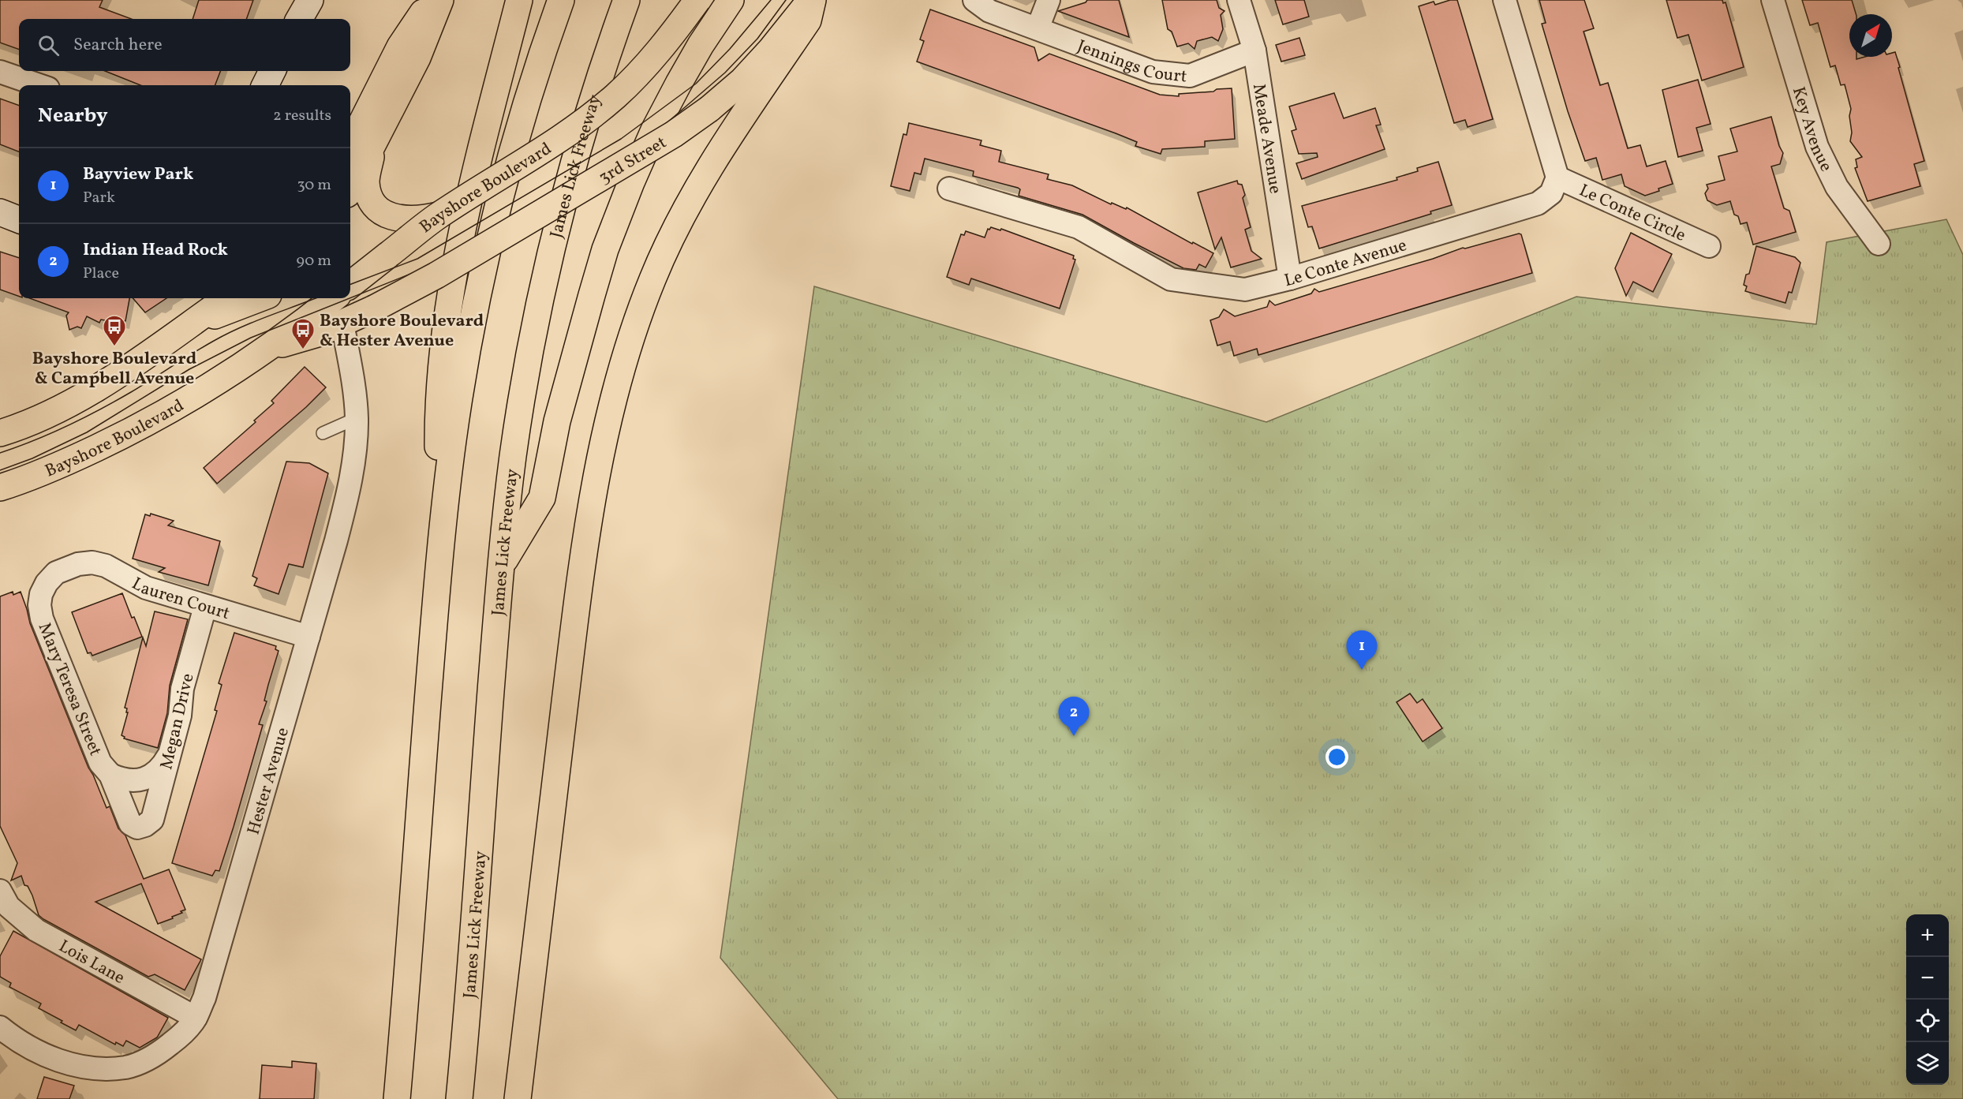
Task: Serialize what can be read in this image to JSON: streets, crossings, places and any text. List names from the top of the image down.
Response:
{
  "streets": {
    "main road": ["3rd Street", "James Lick Freeway", "Bayshore Boulevard"],
    "street": [
      "Jennings Court",
      "Key Avenue",
      "Meade Avenue",
      "Le Conte Circle",
      "Le Conte Avenue",
      "Lauren Court",
      "Mary Teresa Street",
      "Megan Drive",
      "Hester Avenue",
      "Lois Lane"
    ]
  },
  "crossings": [
    ["Jennings Court", "Meade Avenue"],
    ["Meade Avenue", "Le Conte Avenue"],
    ["3rd Street", "Bayshore Boulevard"],
    ["3rd Street", "Hester Avenue"],
    ["Le Conte Circle", "Le Conte Avenue"],
    ["Lauren Court", "Mary Teresa Street"],
    ["Lauren Court", "Megan Drive"],
    ["Lauren Court", "Hester Avenue"],
    ["Mary Teresa Street", "Megan Drive"],
    ["Hester Avenue", "Lois Lane"]
  ],
  "places": {
    "bus stop": ["Bayshore Boulevard & Campbell Avenue", "Bayshore Boulevard & Hester Avenue"]
  },
  "north": "top right",
  "page": {
    "search": "Search here",
    "heading": ["Nearby", "2 results"],
    "list": [
      {
        "mark": "1",
        "name": "Bayview Park",
        "note": "Park",
        "value": "30 m"
      },
      {
        "mark": "2",
        "name": "Indian Head Rock",
        "note": "Place",
        "value": "90 m"
      }
    ],
    "pins": ["1", "2"],
    "map_buttons": ["+", "−"]
  }
}
